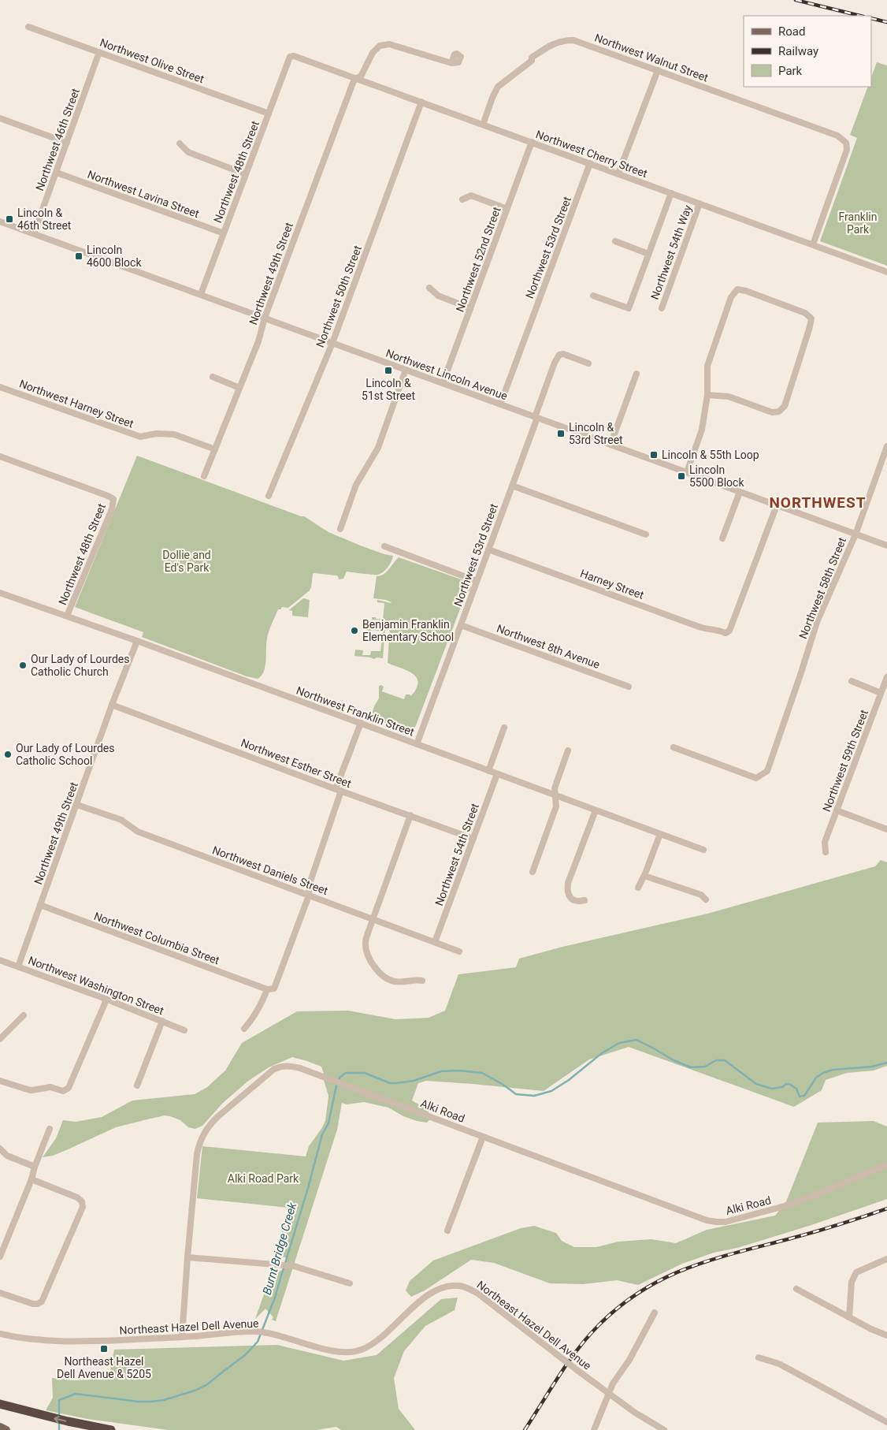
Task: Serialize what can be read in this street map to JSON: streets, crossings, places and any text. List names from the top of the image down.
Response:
{
  "streets": {
    "street": [
      "Northwest Walnut Street",
      "Northwest Olive Street",
      "Northwest 46th Street",
      "Northwest Cherry Street",
      "Northwest 48th Street",
      "Northwest Lavina Street",
      "Northwest 53rd Street",
      "Northwest 54th Way",
      "Northwest 52nd Street",
      "Northwest 49th Street",
      "Northwest 50th Street",
      "Northwest Lincoln Avenue",
      "Northwest Harney Street",
      "Harney Street",
      "Northwest 58th Street",
      "Northwest 8th Avenue",
      "Northwest Franklin Street",
      "Northwest 59th Street",
      "Northwest Esther Street",
      "Northwest 54th Street",
      "Northwest Daniels Street",
      "Northwest Columbia Street",
      "Northwest Washington Street",
      "Alki Road",
      "Northeast Hazel Dell Avenue"
    ]
  },
  "crossings": [
    ["Northwest Walnut Street", "Northwest Cherry Street"],
    ["Northwest Olive Street", "Northwest 46th Street"],
    ["Northwest Olive Street", "Northwest 48th Street"],
    ["Northwest 46th Street", "Northwest Lavina Street"],
    ["Northwest 46th Street", "Northwest Lincoln Avenue"],
    ["Northwest Cherry Street", "Northwest 48th Street"],
    ["Northwest Cherry Street", "Northwest 53rd Street"],
    ["Northwest Cherry Street", "Northwest 54th Way"],
    ["Northwest Cherry Street", "Northwest 52nd Street"],
    ["Northwest Cherry Street", "Northwest 49th Street"],
    ["Northwest Cherry Street", "Northwest 50th Street"],
    ["Northwest 48th Street", "Northwest Lavina Street"],
    ["Northwest 48th Street", "Northwest Lincoln Avenue"],
    ["Northwest 48th Street", "Northwest Franklin Street"],
    ["Northwest 53rd Street", "Northwest Lincoln Avenue"],
    ["Northwest 53rd Street", "Harney Street"],
    ["Northwest 53rd Street", "Northwest 8th Avenue"],
    ["Northwest 53rd Street", "Northwest Franklin Street"],
    ["Northwest 52nd Street", "Northwest Lincoln Avenue"],
    ["Northwest 49th Street", "Northwest Lincoln Avenue"],
    ["Northwest 49th Street", "Northwest Harney Street"],
    ["Northwest 49th Street", "Northwest Franklin Street"],
    ["Northwest 49th Street", "Northwest Esther Street"],
    ["Northwest 49th Street", "Northwest Daniels Street"],
    ["Northwest 49th Street", "Northwest Columbia Street"],
    ["Northwest 49th Street", "Northwest Washington Street"],
    ["Northwest 50th Street", "Northwest Lincoln Avenue"],
    ["Northwest Lincoln Avenue", "Harney Street"],
    ["Northwest Lincoln Avenue", "Northwest 58th Street"],
    ["Northwest Franklin Street", "Northwest 54th Street"],
    ["Northwest Esther Street", "Northwest 54th Street"],
    ["Northwest 54th Street", "Northwest Daniels Street"],
    ["Alki Road", "Northeast Hazel Dell Avenue"]
  ],
  "districts": ["NORTHWEST"],
  "water": ["Burnt Bridge Creek"],
  "parks": ["Franklin Park", "Dollie and Ed's Park", "Alki Road Park"],
  "places": {
    "transit": [
      "Lincoln & 46th Street",
      "Lincoln 4600 Block",
      "Lincoln & 51st Street",
      "Lincoln & 53rd Street",
      "Lincoln & 55th Loop",
      "Lincoln 5500 Block",
      "Northeast Hazel Dell Avenue & 5205"
    ],
    "other": ["Benjamin Franklin Elementary School", "Our Lady of Lourdes Catholic Church", "Our Lady of Lourdes Catholic School"]
  },
  "legend": ["Road", "Railway", "Park"]
}
